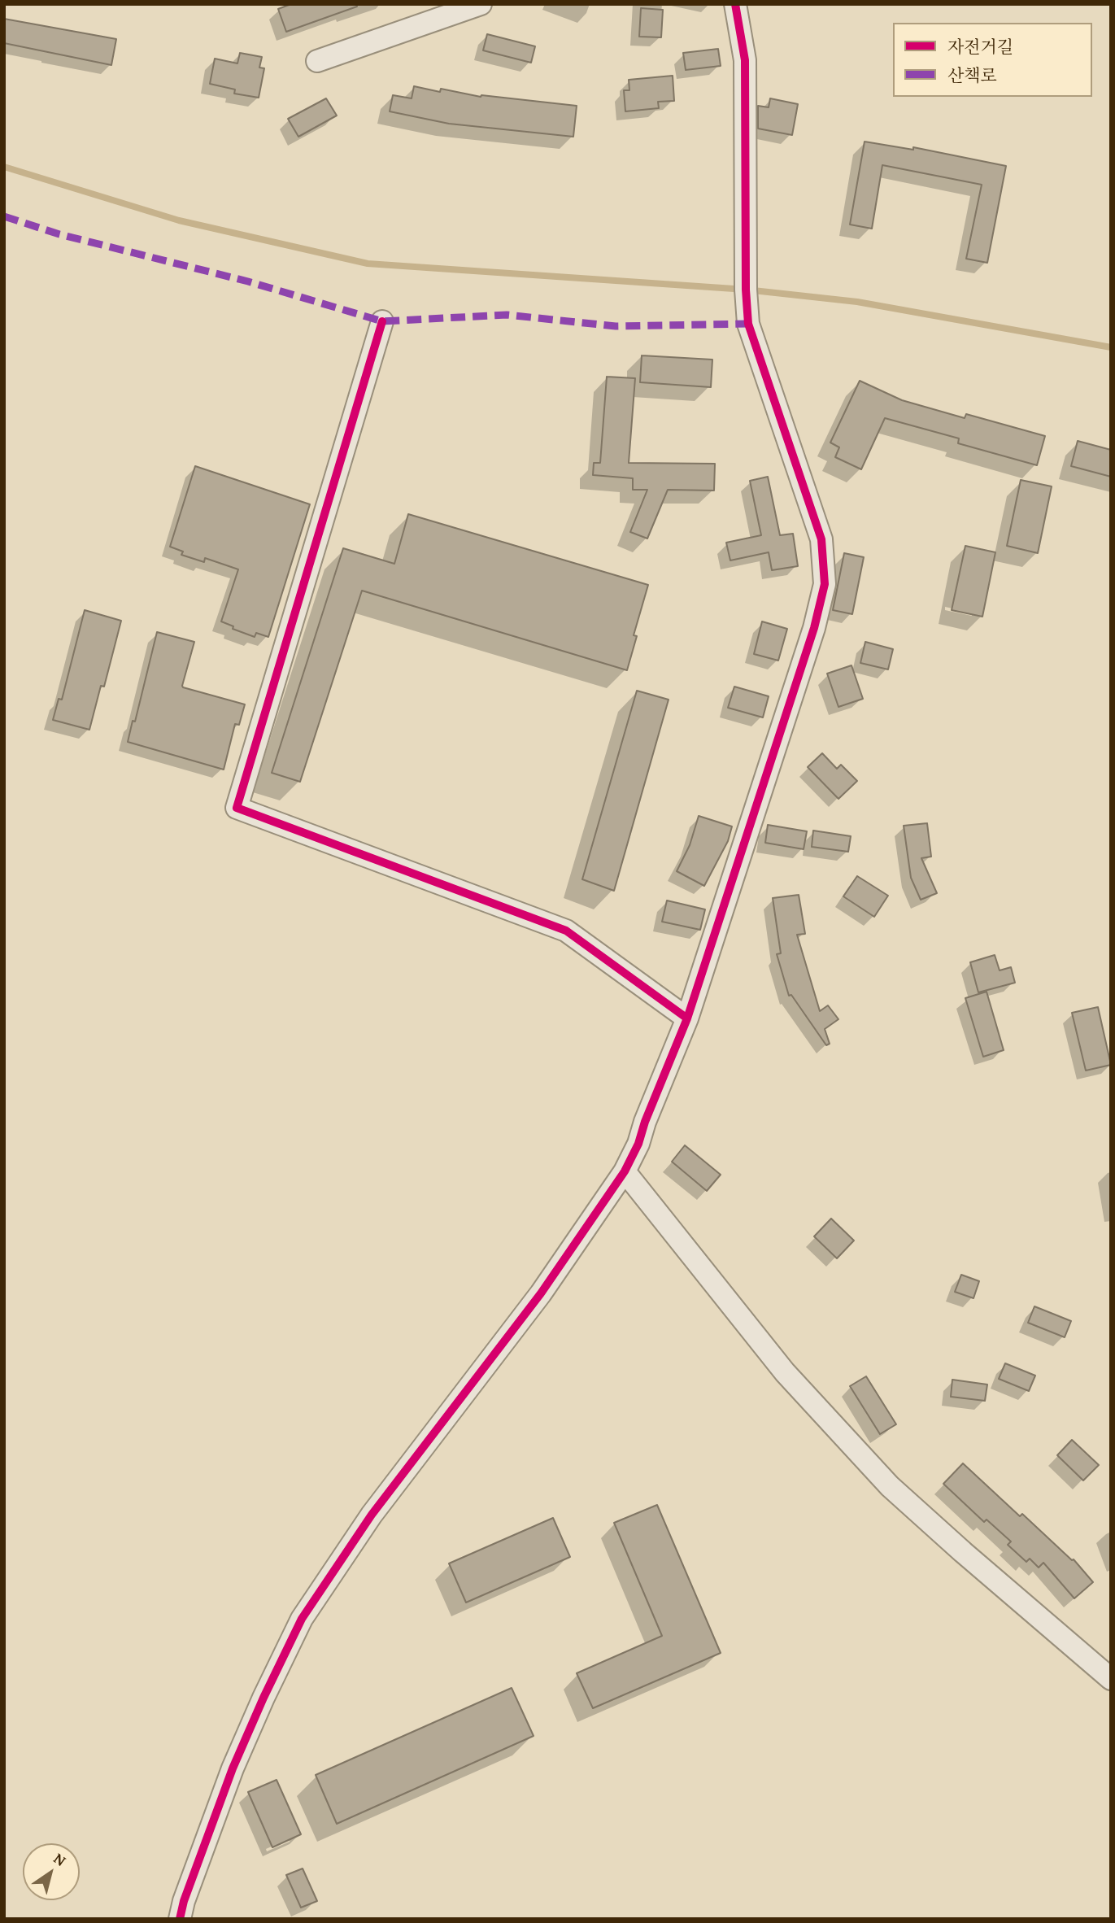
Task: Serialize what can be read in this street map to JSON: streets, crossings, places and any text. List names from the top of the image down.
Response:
{
  "legend": ["자전거길", "산책로"],
  "north": "top right"
}
